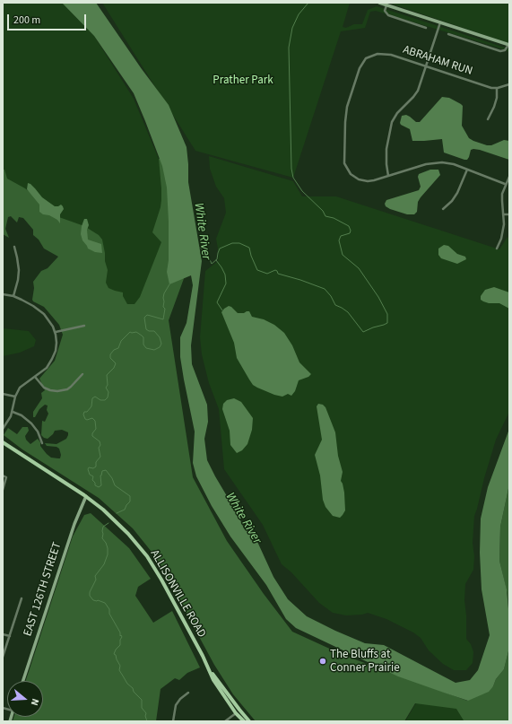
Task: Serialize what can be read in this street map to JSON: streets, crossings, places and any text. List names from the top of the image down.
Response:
{
  "streets": {
    "main road": ["EAST 126TH STREET", "ALLISONVILLE ROAD"],
    "street": ["ABRAHAM RUN"]
  },
  "crossings": [
    ["EAST 126TH STREET", "ALLISONVILLE ROAD"]
  ],
  "water": ["White River"],
  "parks": ["Prather Park"],
  "places": ["The Bluffs at Conner Prairie"],
  "scale_bar": "200 m",
  "north": "right"
}
